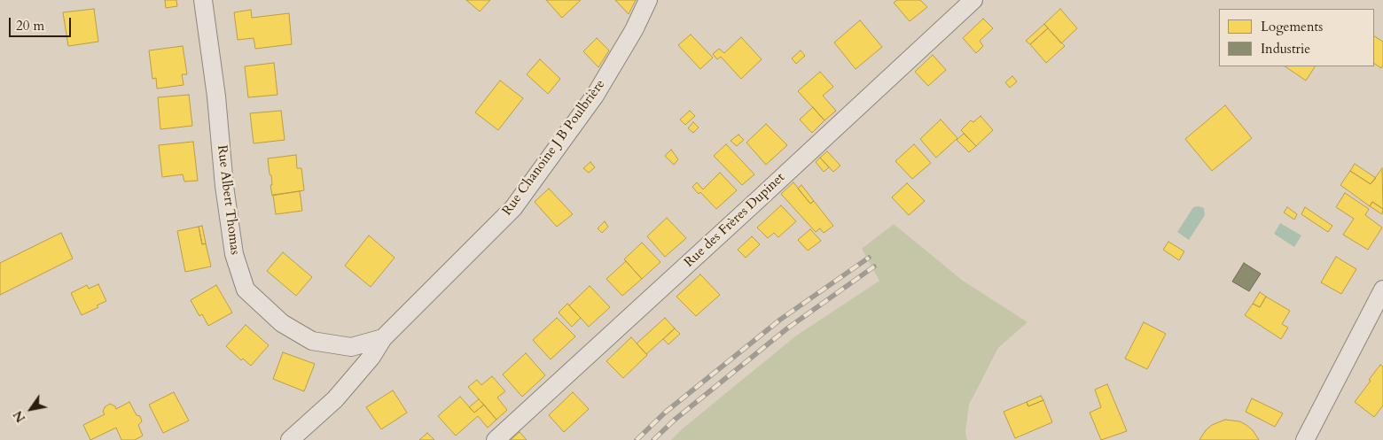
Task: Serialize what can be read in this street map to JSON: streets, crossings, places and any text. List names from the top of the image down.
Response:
{
  "streets": {
    "street": ["Rue Chanoine J B Poulbrière", "Rue Albert Thomas", "Rue des Frères Dupinet"]
  },
  "crossings": [
    ["Rue Chanoine J B Poulbrière", "Rue Albert Thomas"]
  ],
  "legend": ["Logements", "Industrie"],
  "scale_bar": "20 m",
  "north": "bottom left"
}
